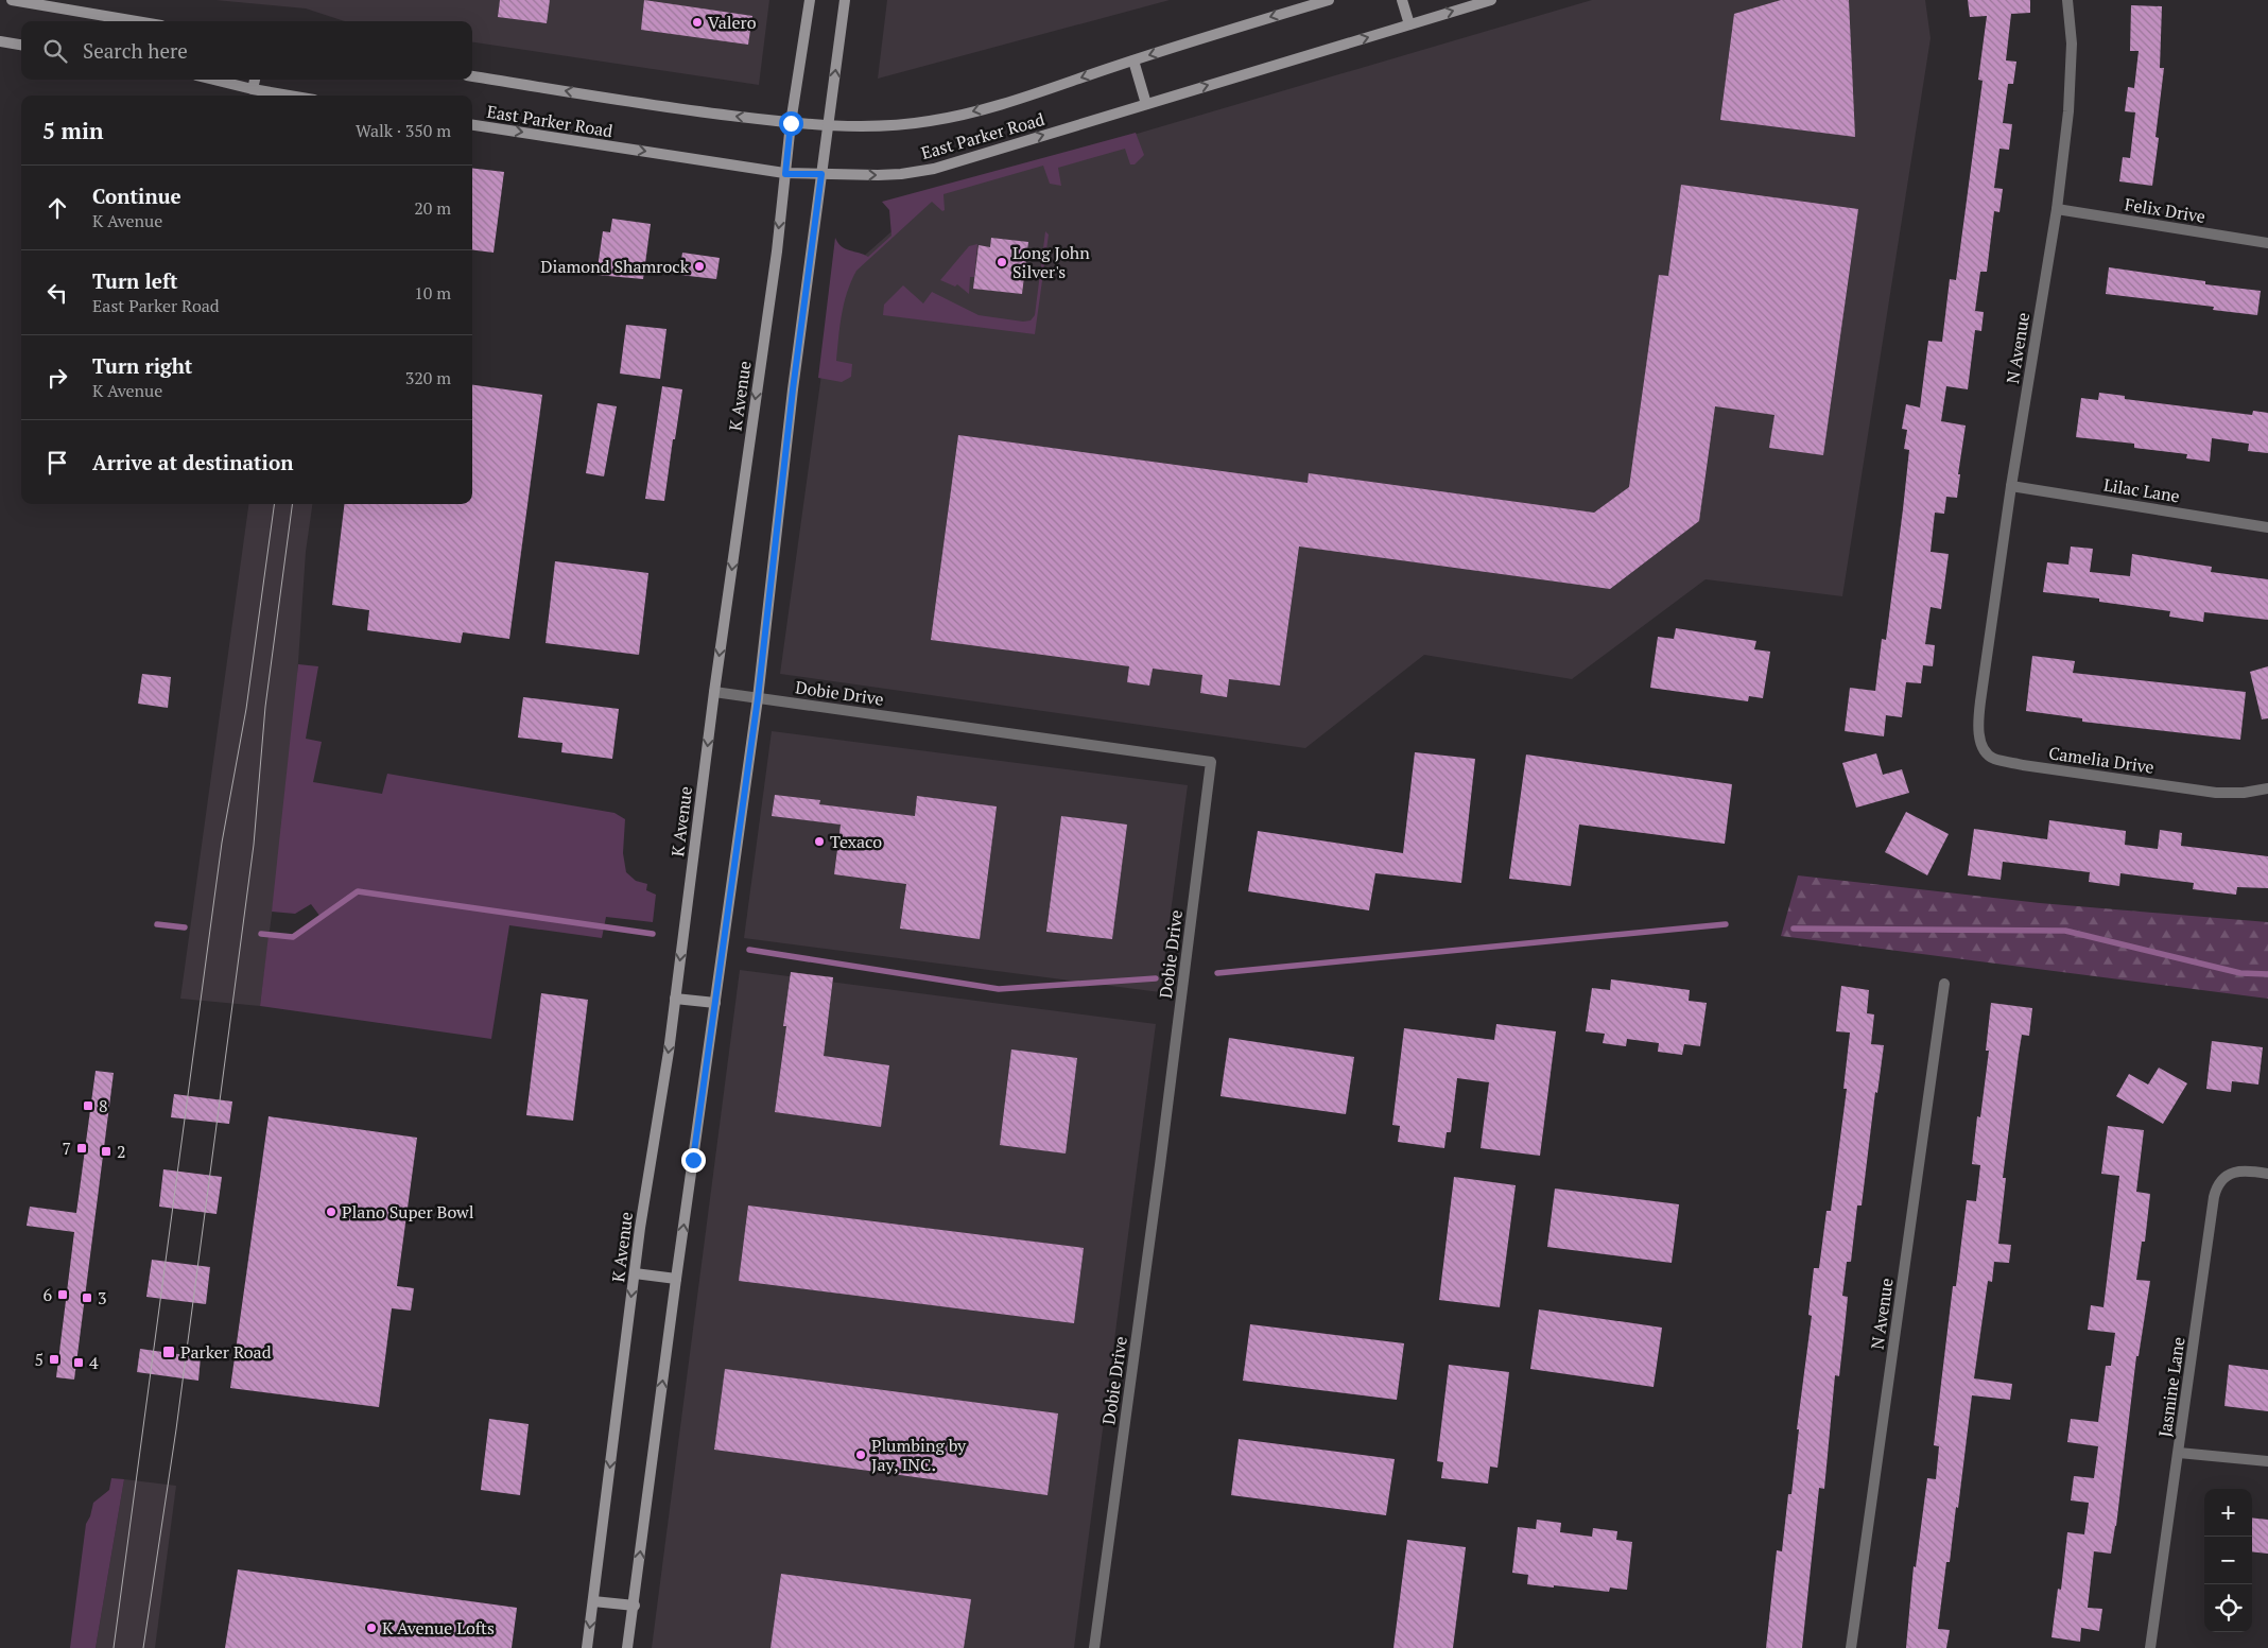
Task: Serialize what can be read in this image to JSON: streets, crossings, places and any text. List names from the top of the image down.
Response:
{
  "streets": {
    "main road": ["East Parker Road", "K Avenue"],
    "street": [
      "Felix Drive",
      "N Avenue",
      "Lilac Lane",
      "Dobie Drive",
      "Camelia Drive",
      "Jasmine Lane"
    ]
  },
  "crossings": [
    ["East Parker Road", "K Avenue"],
    ["Felix Drive", "N Avenue"],
    ["N Avenue", "Lilac Lane"],
    ["N Avenue", "Camelia Drive"],
    ["K Avenue", "Dobie Drive"]
  ],
  "places": {
    "other": [
      "Valero",
      "Long John Silver's",
      "Diamond Shamrock",
      "Texaco",
      "Plano Super Bowl",
      "Plumbing by Jay, INC.",
      "K Avenue Lofts"
    ],
    "transit": [
      "8",
      "7",
      "2",
      "6",
      "3",
      "Parker Road",
      "5",
      "4"
    ]
  },
  "page": {
    "search": "Search here",
    "heading": ["5 min", "Walk · 350 m"],
    "list": [
      ["Continue", "K Avenue", "20 m"],
      ["Turn left", "East Parker Road", "10 m"],
      ["Turn right", "K Avenue", "320 m"],
      "Arrive at destination"
    ],
    "map_buttons": ["+", "−"]
  }
}
